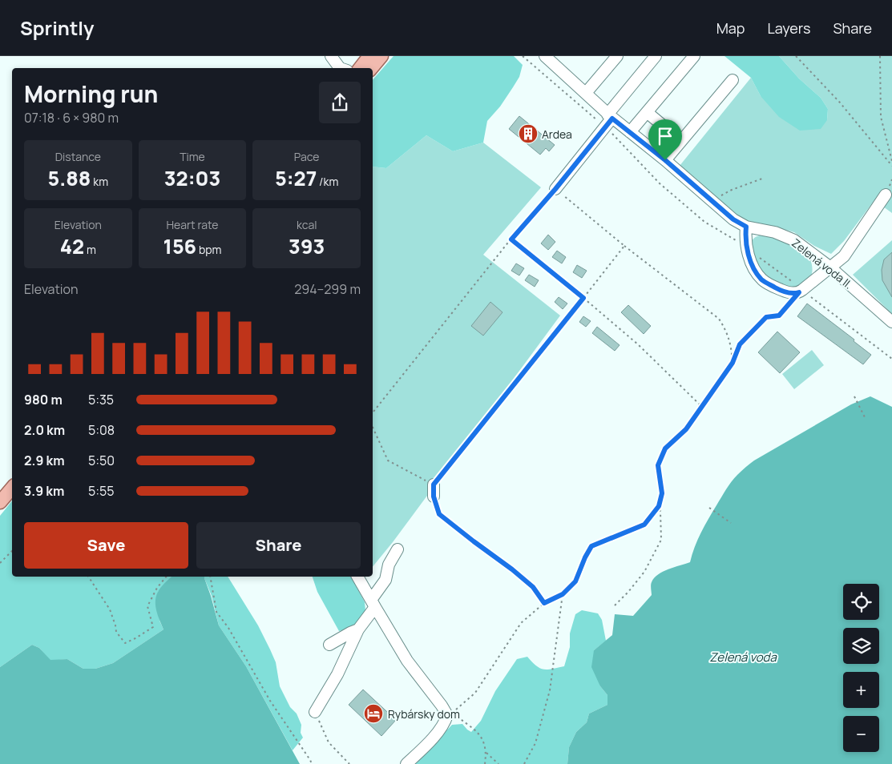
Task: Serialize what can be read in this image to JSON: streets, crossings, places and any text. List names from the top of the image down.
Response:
{
  "streets": {
    "lane": ["Zelená voda II."]
  },
  "water": ["Zelená voda"],
  "places": {
    "building": ["Ardea"],
    "hotel": ["Rybársky dom"]
  },
  "page": {
    "header": "Sprintly",
    "nav": ["Map", "Layers", "Share"],
    "heading": ["Morning run", "07:18 · 6 × 980 m"],
    "stats": [
      ["Distance", "5.88 km"],
      ["Time", "32:03"],
      ["Pace", "5:27 /km"],
      ["Elevation", "42 m"],
      ["Heart rate", "156 bpm"],
      ["kcal", "393"]
    ],
    "chart": ["Elevation", "294–299 m"],
    "list": [
      {
        "name": "980 m",
        "note": "5:35"
      },
      {
        "name": "2.0 km",
        "note": "5:08"
      },
      {
        "name": "2.9 km",
        "note": "5:50"
      },
      {
        "name": "3.9 km",
        "note": "5:55"
      }
    ],
    "buttons": ["Save", "Share"],
    "map_buttons": ["+", "−"]
  }
}
